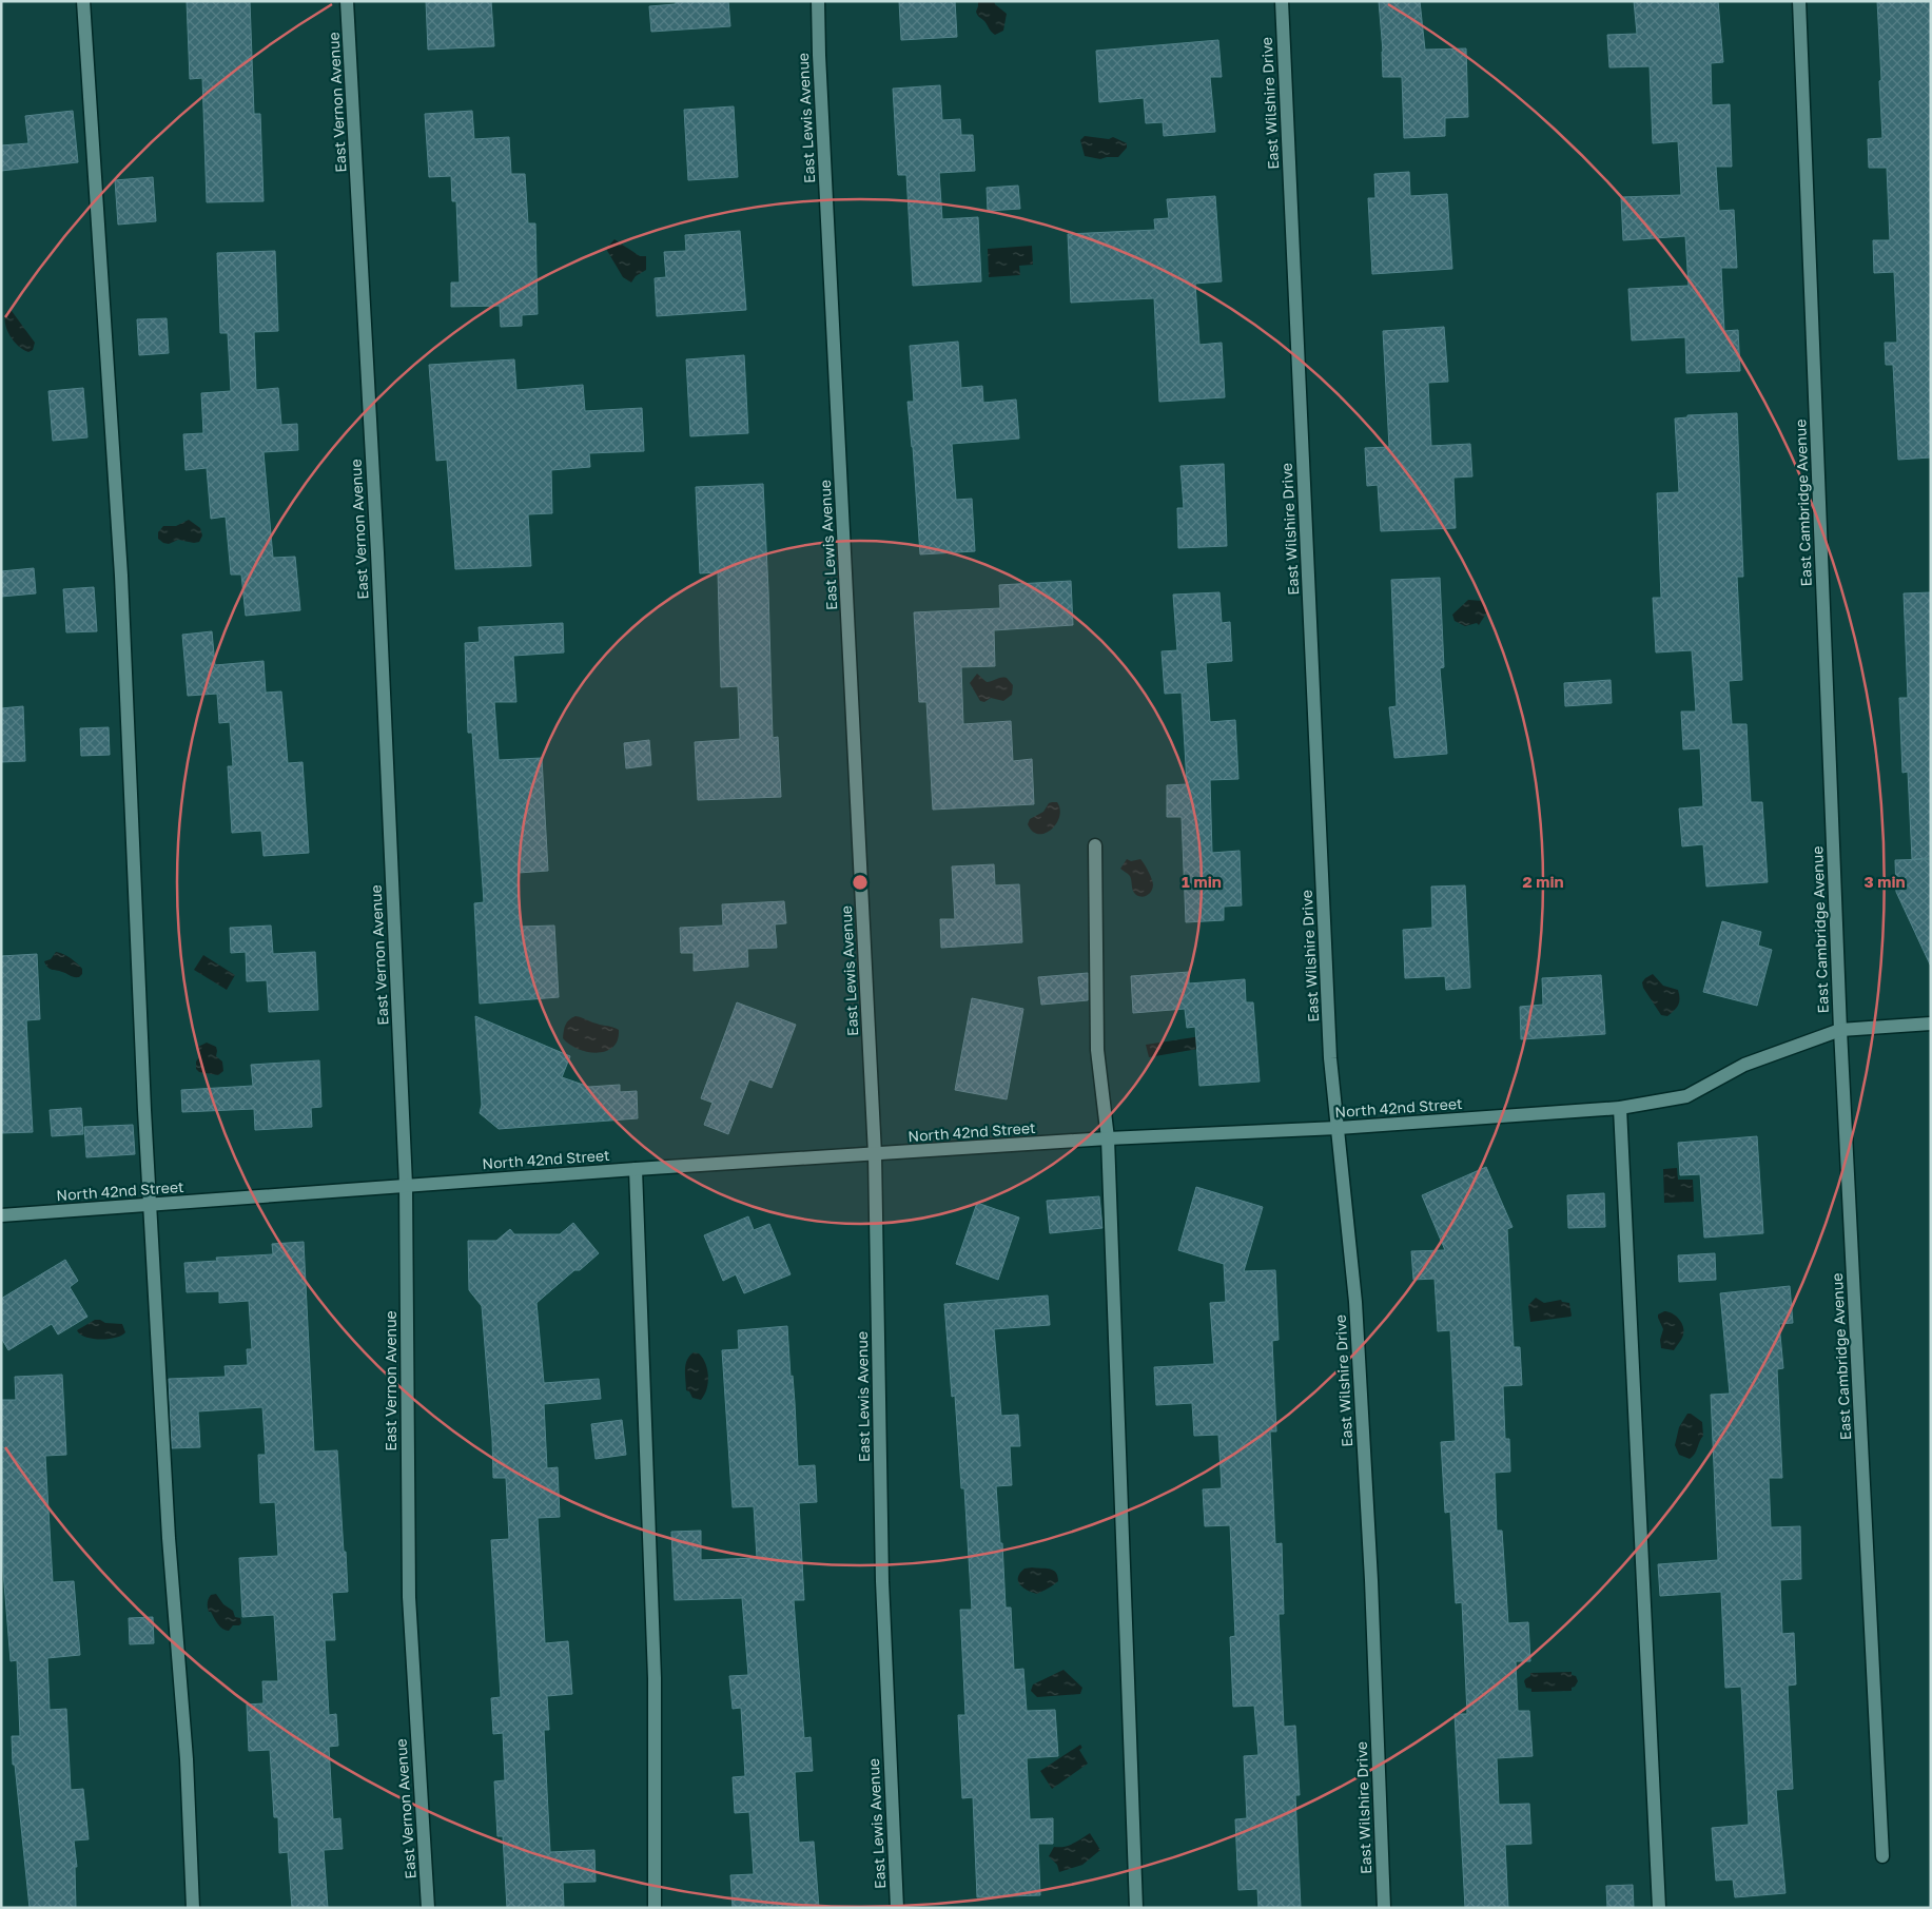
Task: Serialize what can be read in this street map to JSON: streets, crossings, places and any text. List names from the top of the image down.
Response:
{
  "streets": {
    "street": [
      "East Vernon Avenue",
      "East Wilshire Drive",
      "East Lewis Avenue",
      "East Cambridge Avenue",
      "North 42nd Street"
    ]
  },
  "crossings": [
    ["East Vernon Avenue", "North 42nd Street"],
    ["East Wilshire Drive", "North 42nd Street"],
    ["East Lewis Avenue", "North 42nd Street"],
    ["East Cambridge Avenue", "North 42nd Street"]
  ],
  "rings": ["1 min", "2 min", "3 min"]
}
